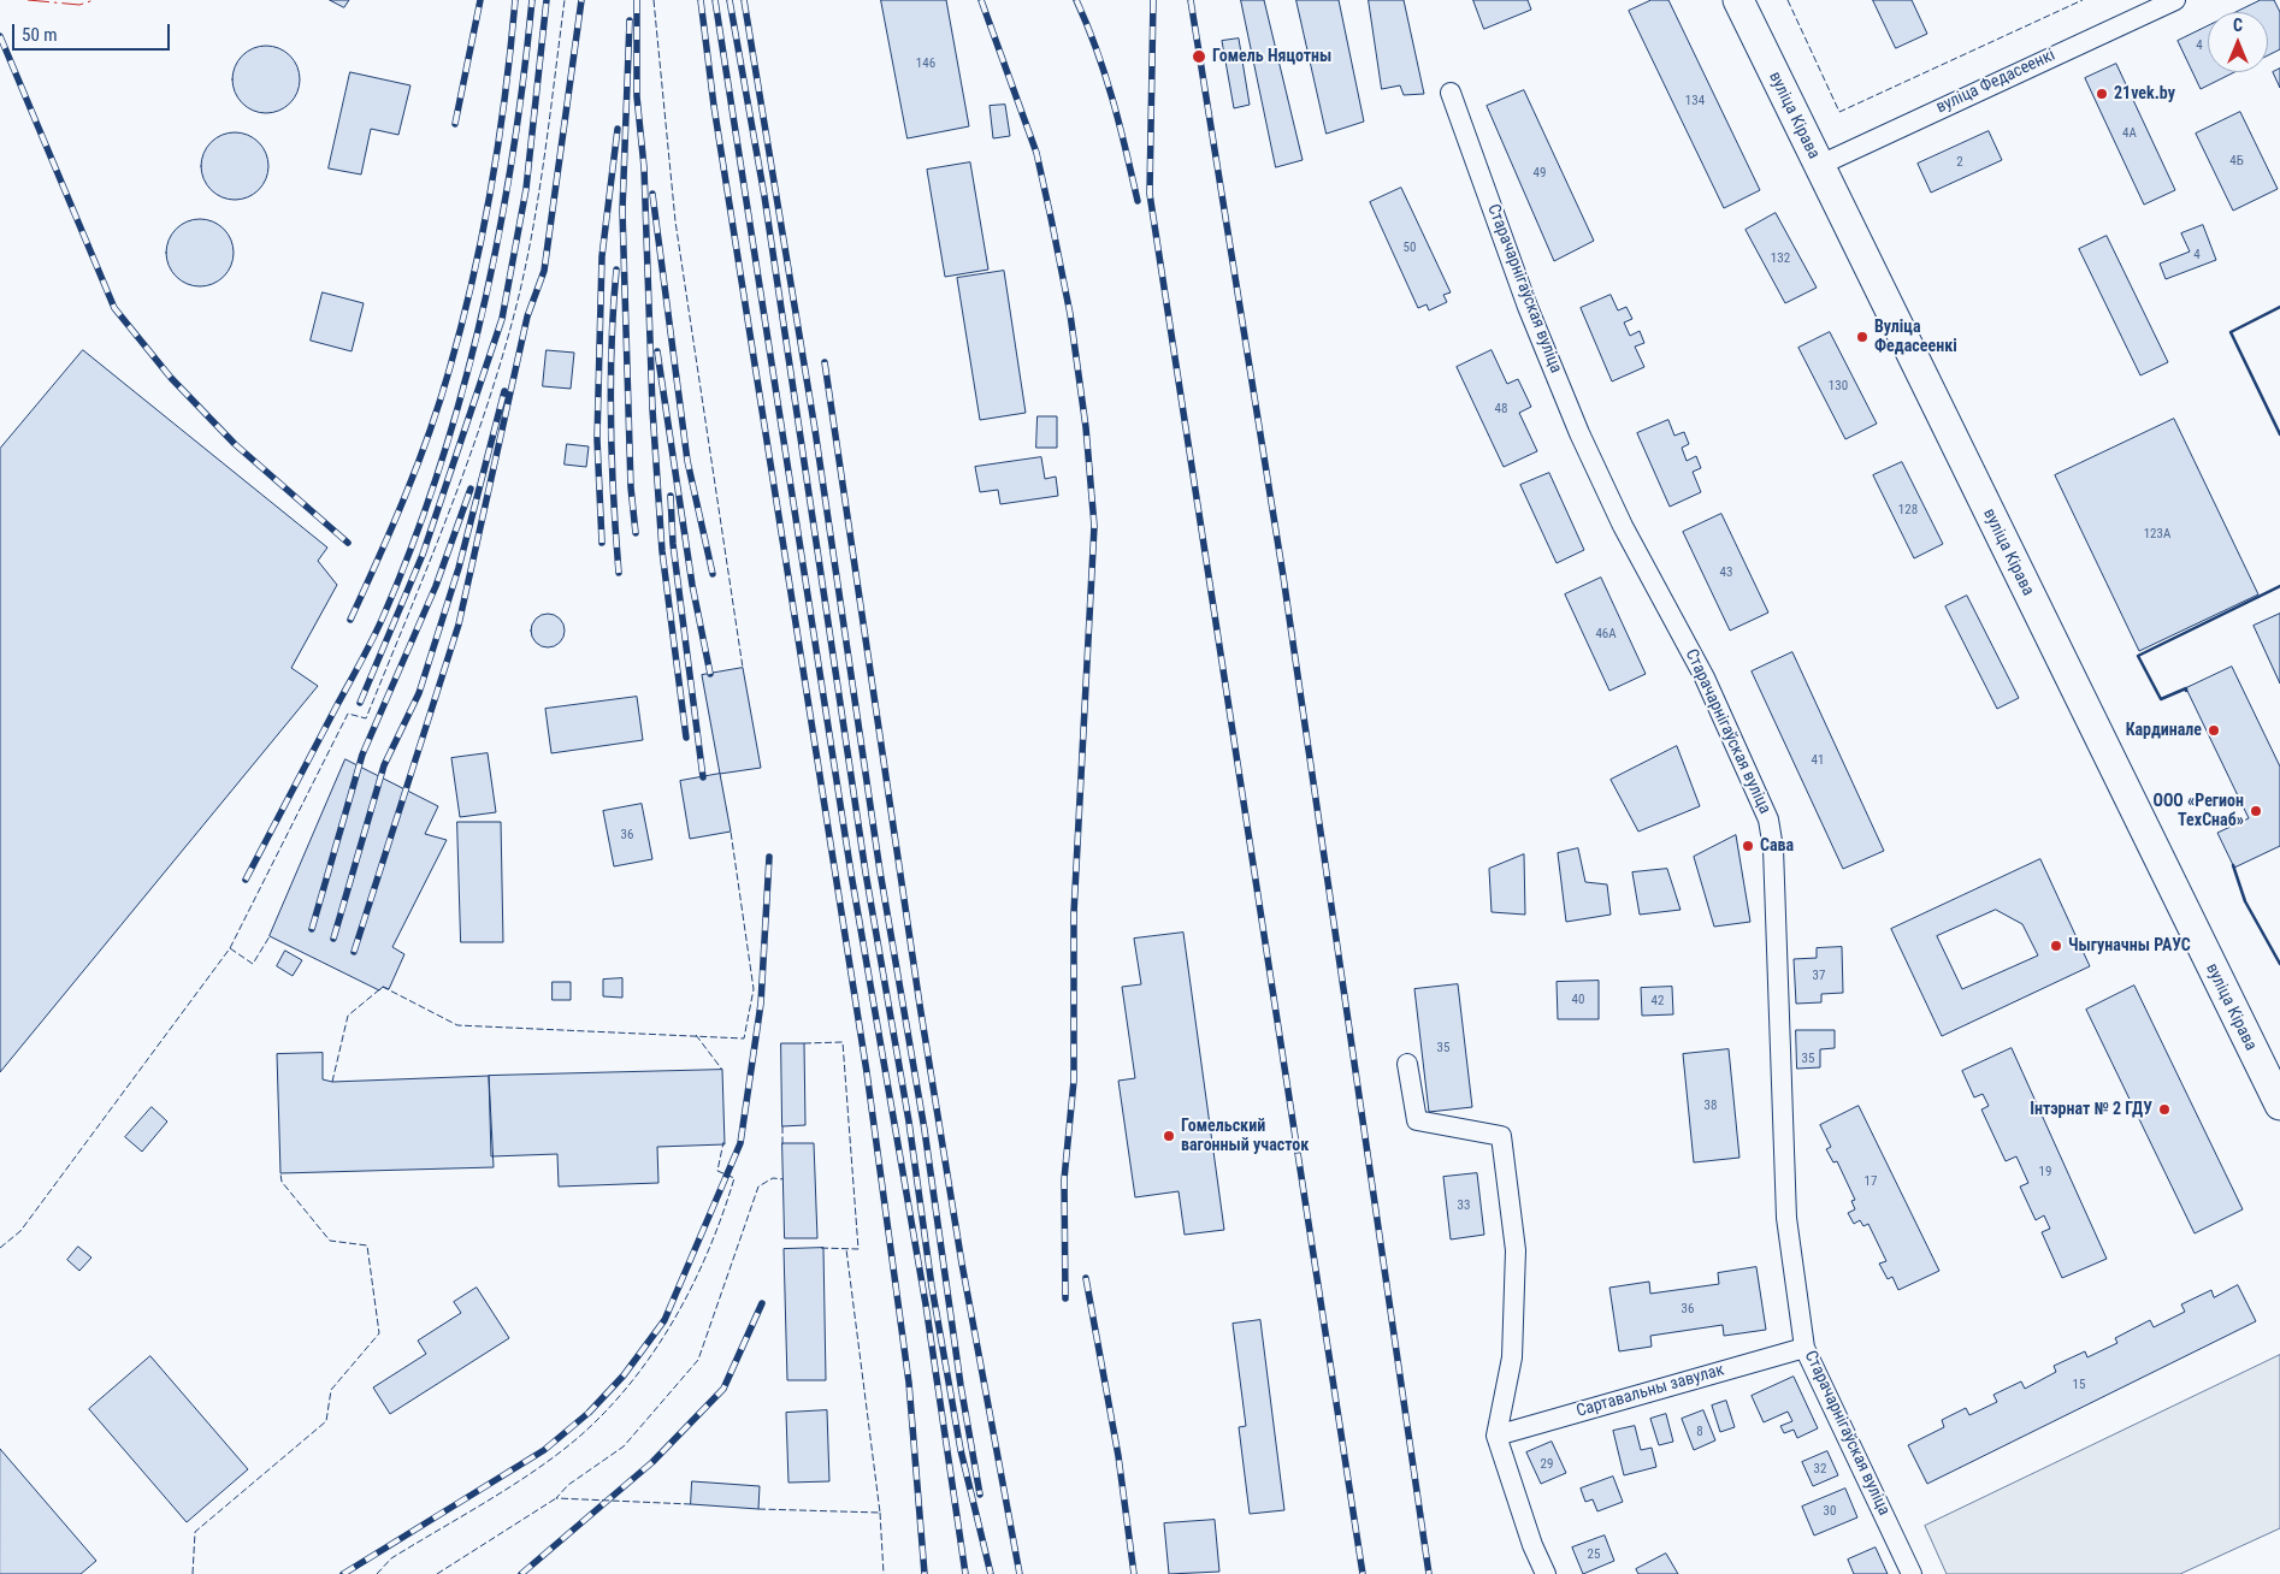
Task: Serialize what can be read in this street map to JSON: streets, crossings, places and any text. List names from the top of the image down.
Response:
{
  "streets": {
    "main road": ["вуліца Кірава"],
    "street": ["вуліца Федасеенкі", "Старачарнігаўская вуліца", "Сартавальны завулак"]
  },
  "crossings": [
    ["вуліца Федасеенкі", "вуліца Кірава"],
    ["Старачарнігаўская вуліца", "Сартавальны завулак"]
  ],
  "places": [
    "Гомель Няцотны",
    "21vek.by",
    "Вуліца Федасеенкі",
    "Кардинале",
    "ООО «Регион ТехСнаб»",
    "Сава",
    "Чыгуначны РАУС",
    "Інтэрнат № 2 ГДУ",
    "Гомельский вагонный участок"
  ],
  "house_numbers": [
    "4",
    "146",
    "134",
    "4А",
    "4Б",
    "2",
    "49",
    "50",
    "4",
    "132",
    "130",
    "48",
    "128",
    "123А",
    "43",
    "46А",
    "41",
    "36",
    "37",
    "40",
    "42",
    "35",
    "35",
    "38",
    "19",
    "17",
    "33",
    "36",
    "15",
    "8",
    "29",
    "32",
    "30",
    "25"
  ],
  "scale_bar": "50 m",
  "north": "top"
}
